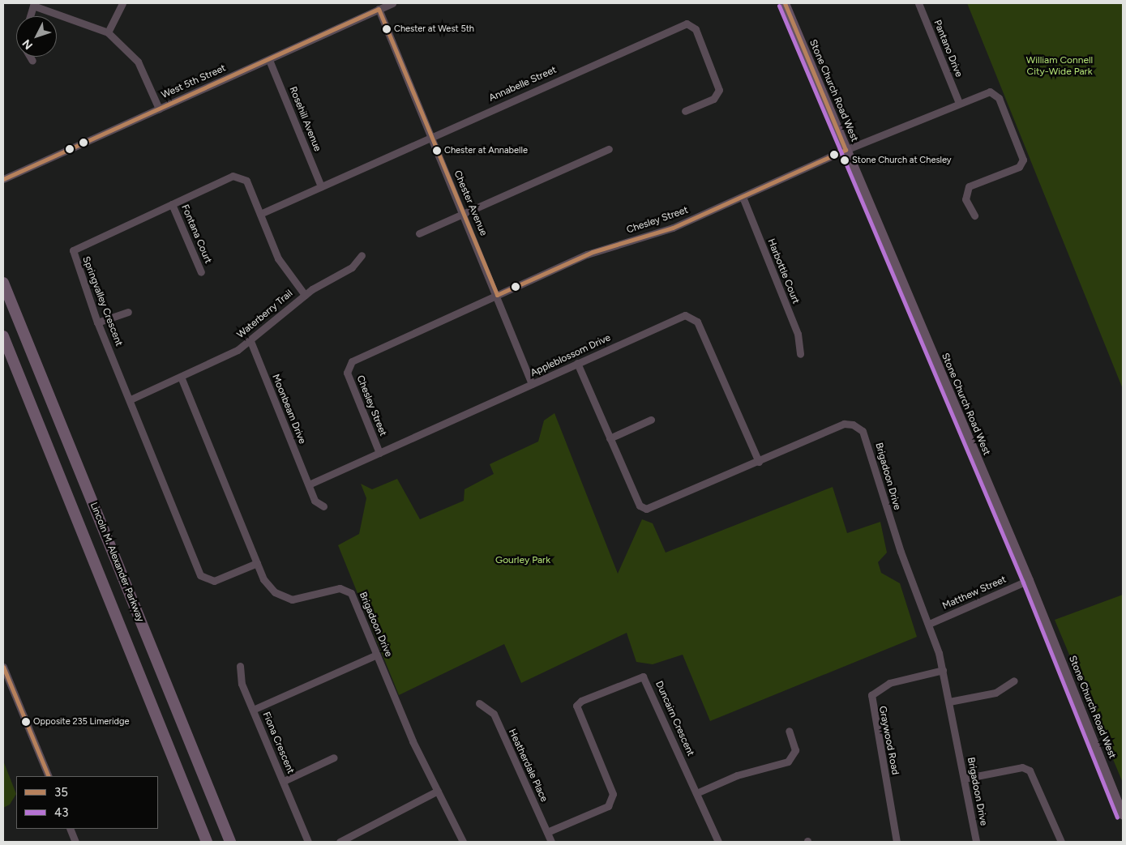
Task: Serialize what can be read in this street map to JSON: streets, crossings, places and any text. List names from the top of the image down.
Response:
{
  "streets": {
    "highway": ["Lincoln M. Alexander Parkway"],
    "main road": ["Stone Church Road West"],
    "street": [
      "Pantano Drive",
      "West 5th Street",
      "Annabelle Street",
      "Rosehill Avenue",
      "Chester Avenue",
      "Chesley Street",
      "Fontana Court",
      "Harbottle Court",
      "Springvalley Crescent",
      "Waterberry Trail",
      "Appleblossom Drive",
      "Moonbeam Drive",
      "Brigadoon Drive",
      "Matthew Street",
      "Duncairn Crescent",
      "Graywood Road",
      "Fiona Crescent",
      "Heatherdale Place"
    ]
  },
  "crossings": [
    ["Pantano Drive", "Chesley Street"],
    ["West 5th Street", "Rosehill Avenue"],
    ["West 5th Street", "Chester Avenue"],
    ["Annabelle Street", "Rosehill Avenue"],
    ["Annabelle Street", "Chester Avenue"],
    ["Annabelle Street", "Springvalley Crescent"],
    ["Stone Church Road West", "Chesley Street"],
    ["Stone Church Road West", "Matthew Street"],
    ["Chester Avenue", "Chesley Street"],
    ["Chester Avenue", "Appleblossom Drive"],
    ["Chesley Street", "Harbottle Court"],
    ["Chesley Street", "Appleblossom Drive"],
    ["Fontana Court", "Springvalley Crescent"],
    ["Springvalley Crescent", "Waterberry Trail"],
    ["Springvalley Crescent", "Brigadoon Drive"],
    ["Waterberry Trail", "Moonbeam Drive"],
    ["Waterberry Trail", "Brigadoon Drive"],
    ["Appleblossom Drive", "Moonbeam Drive"],
    ["Appleblossom Drive", "Brigadoon Drive"],
    ["Brigadoon Drive", "Matthew Street"],
    ["Brigadoon Drive", "Graywood Road"],
    ["Brigadoon Drive", "Fiona Crescent"],
    ["Duncairn Crescent", "Heatherdale Place"]
  ],
  "parks": ["William Connell City-Wide Park", "Gourley Park"],
  "places": [
    "Chester at West 5th",
    "Chester at Annabelle",
    "Stone Church at Chesley",
    "Opposite 235 Limeridge"
  ],
  "lines": ["transit line 35", "transit line 43"],
  "legend": ["35", "43"],
  "north": "bottom left"
}
